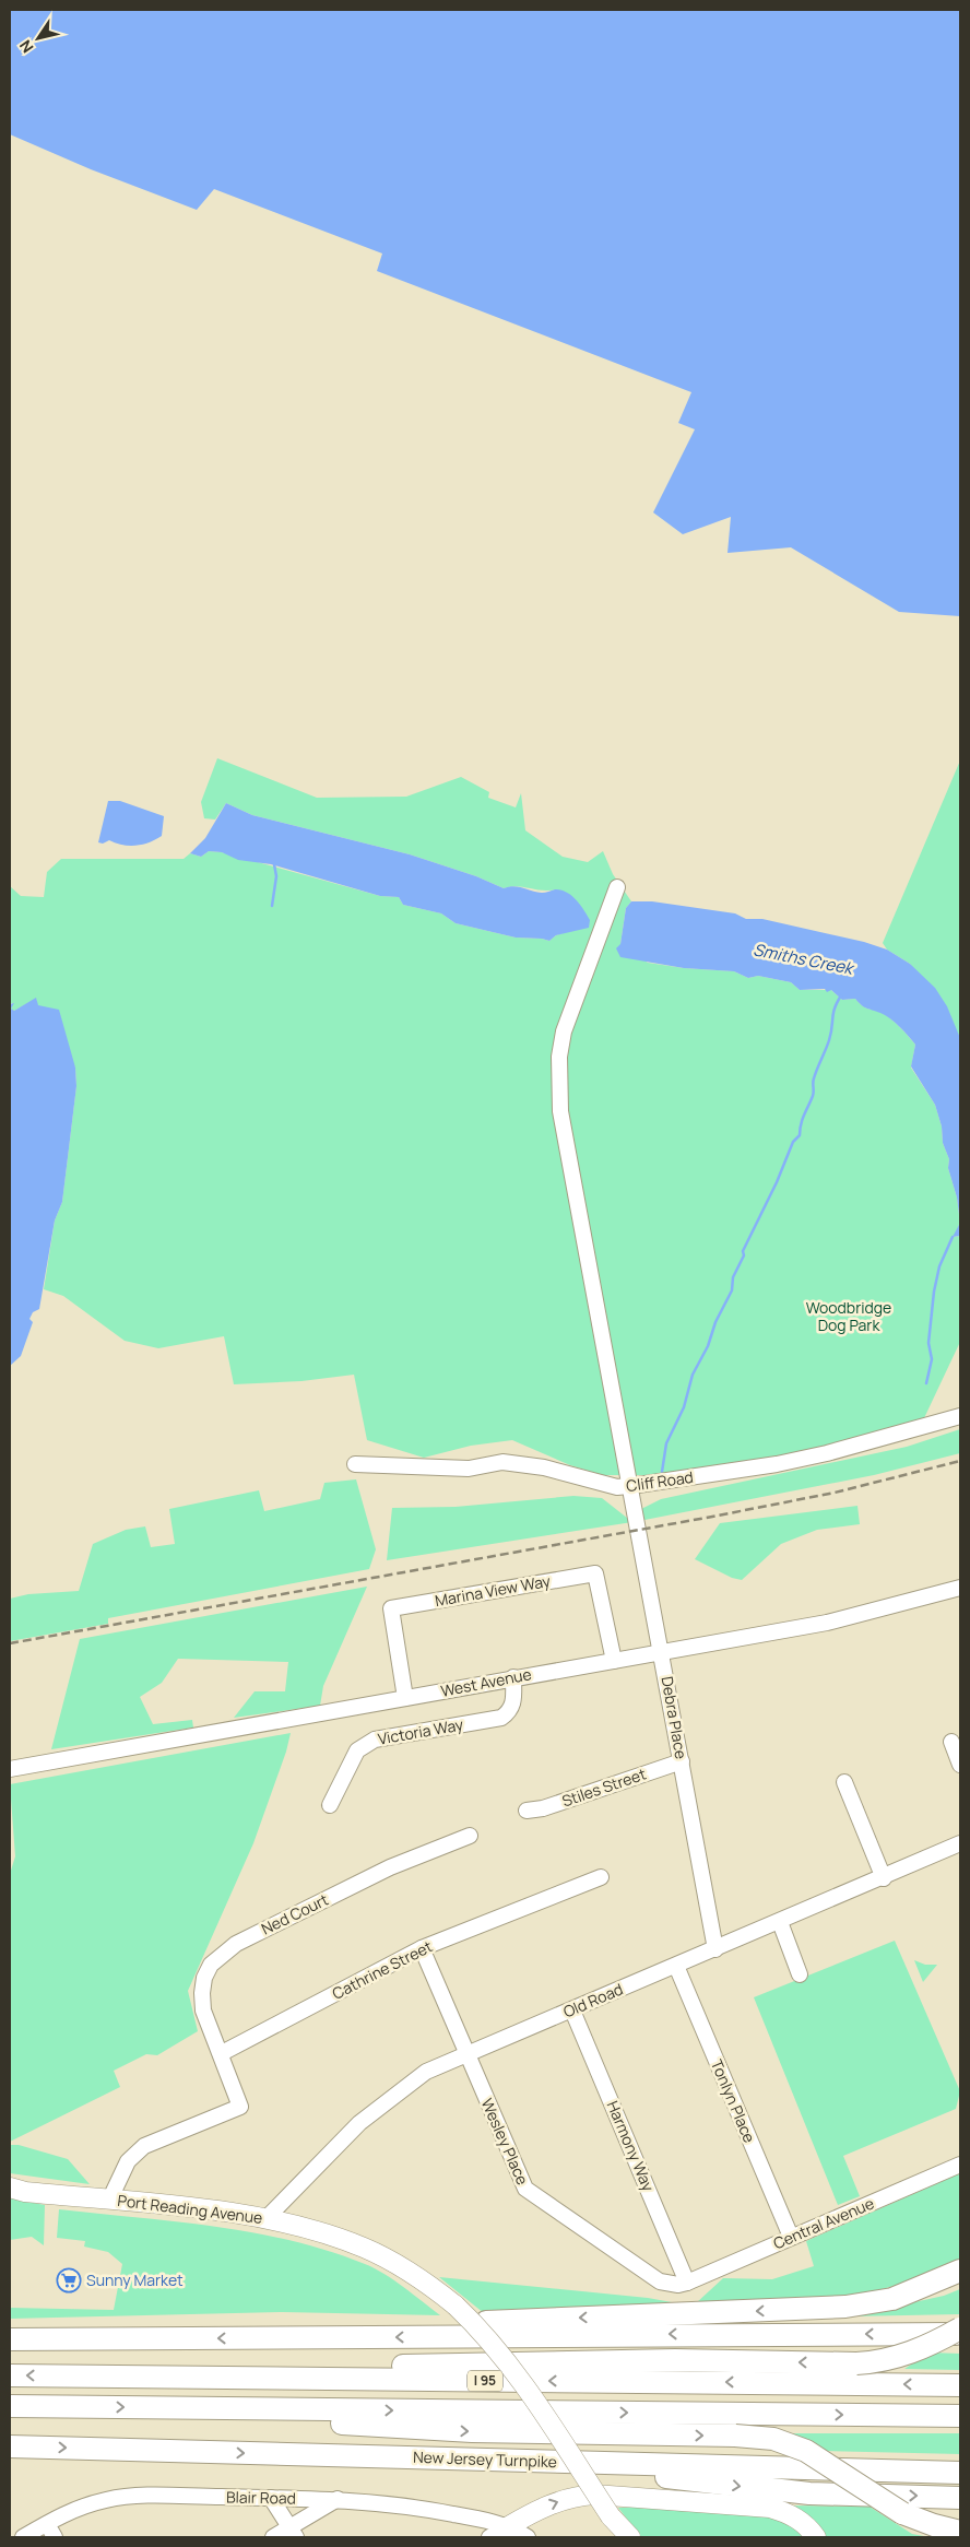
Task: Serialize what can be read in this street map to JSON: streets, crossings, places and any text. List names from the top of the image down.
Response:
{
  "streets": {
    "highway": ["I 95", "New Jersey Turnpike"],
    "main road": ["Port Reading Avenue"],
    "street": [
      "Cliff Road",
      "Marina View Way",
      "West Avenue",
      "Debra Place",
      "Victoria Way",
      "Stiles Street",
      "Ned Court",
      "Cathrine Street",
      "Old Road",
      "Tonlyn Place",
      "Wesley Place",
      "Harmony Way",
      "Central Avenue",
      "Blair Road"
    ]
  },
  "crossings": [
    ["Cliff Road", "Debra Place"],
    ["Marina View Way", "West Avenue"],
    ["West Avenue", "Debra Place"],
    ["West Avenue", "Victoria Way"],
    ["Debra Place", "Stiles Street"],
    ["Debra Place", "Old Road"],
    ["Ned Court", "Cathrine Street"],
    ["Cathrine Street", "Wesley Place"],
    ["Old Road", "Tonlyn Place"],
    ["Old Road", "Wesley Place"],
    ["Old Road", "Harmony Way"],
    ["Old Road", "Port Reading Avenue"],
    ["Tonlyn Place", "Central Avenue"],
    ["Wesley Place", "Harmony Way"],
    ["Wesley Place", "Central Avenue"],
    ["Harmony Way", "Central Avenue"]
  ],
  "water": ["Smiths Creek"],
  "parks": ["Woodbridge Dog Park"],
  "places": {
    "supermarket": ["Sunny Market"]
  },
  "north": "bottom left"
}
